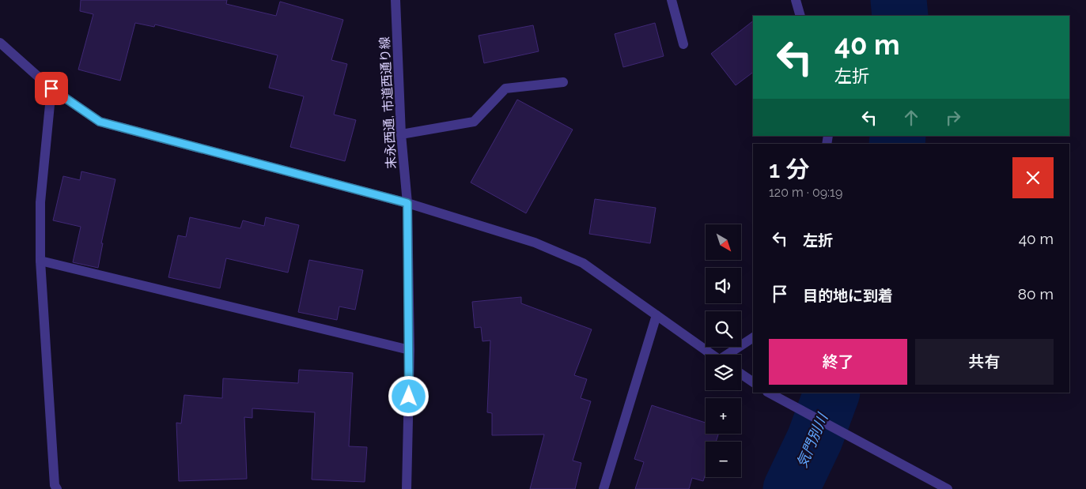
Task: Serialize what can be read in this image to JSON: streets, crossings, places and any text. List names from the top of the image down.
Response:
{
  "streets": {
    "street": ["末永西通, 市道西通り線"]
  },
  "water": ["気門別川"],
  "north": "bottom right",
  "page": {
    "turn": ["40 m", "左折"],
    "heading": ["1 分", "120 m · 09:19"],
    "list": [
      {
        "name": "左折",
        "value": "40 m"
      },
      {
        "name": "目的地に到着",
        "value": "80 m"
      }
    ],
    "map_buttons": ["+", "−"],
    "buttons": ["終了", "共有"]
  }
}
